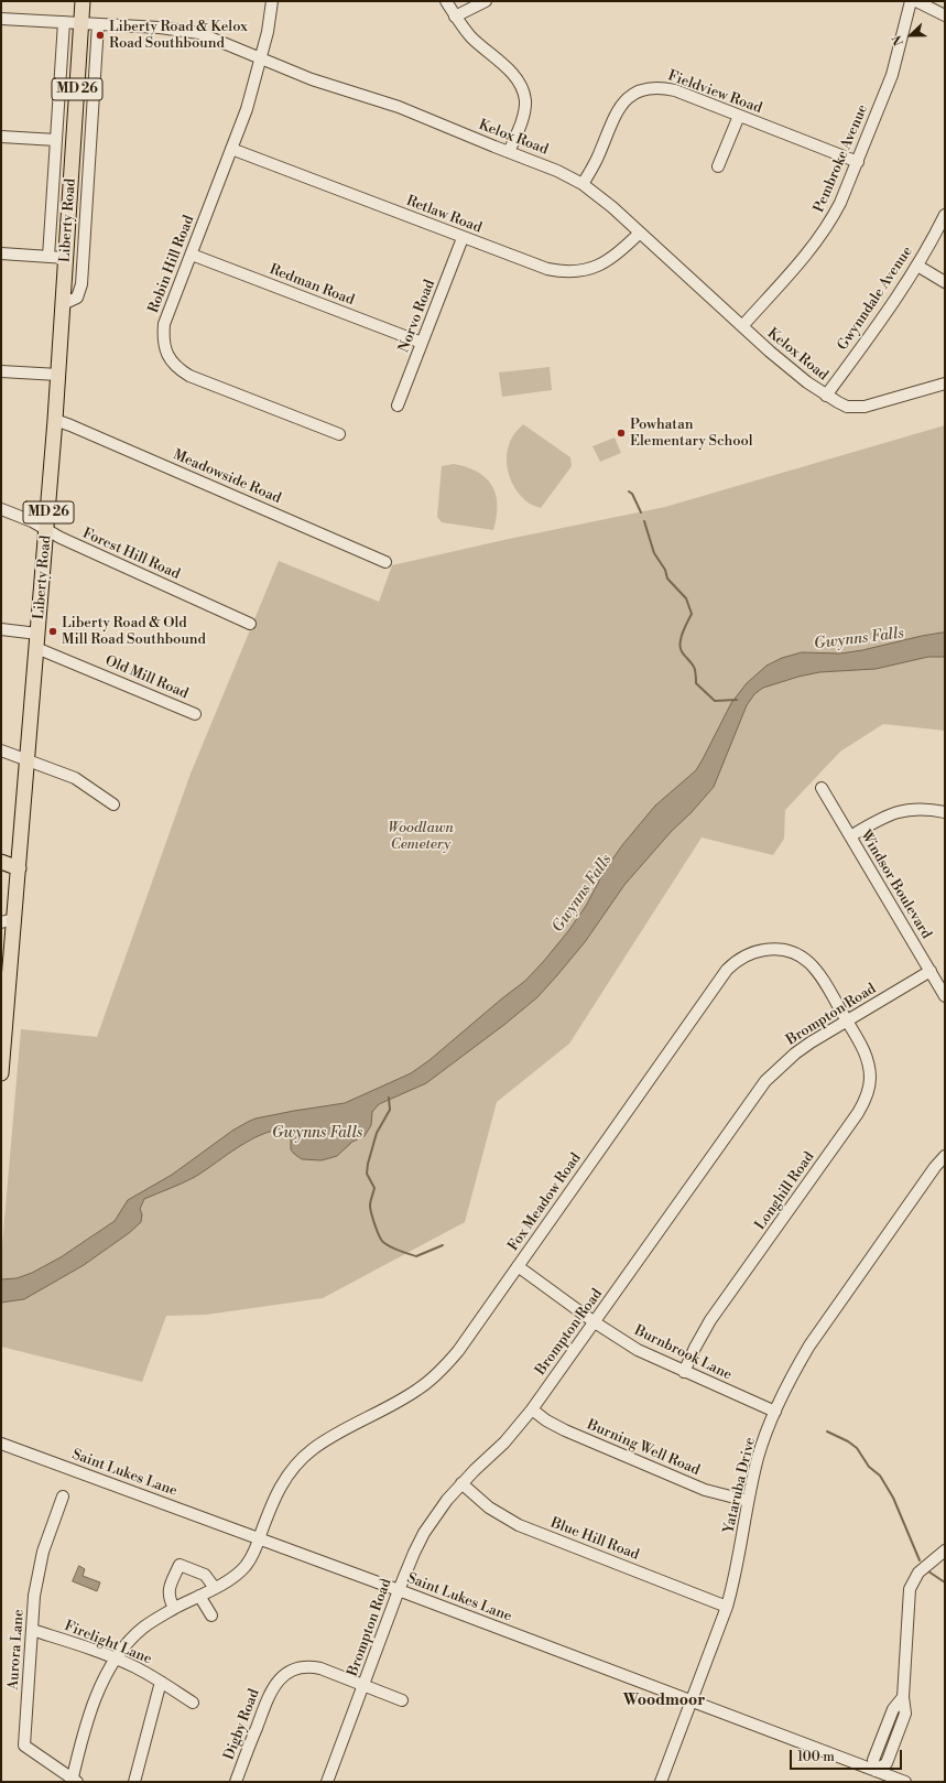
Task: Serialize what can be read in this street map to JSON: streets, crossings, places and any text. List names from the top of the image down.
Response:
{
  "streets": {
    "main road": ["MD 26", "Liberty Road"],
    "street": [
      "Fieldview Road",
      "Kelox Road",
      "Pembroke Avenue",
      "Retlaw Road",
      "Robin Hill Road",
      "Redman Road",
      "Gwynndale Avenue",
      "Norvo Road",
      "Meadowside Road",
      "Forest Hill Road",
      "Old Mill Road",
      "Windsor Boulevard",
      "Brompton Road",
      "Longhill Road",
      "Fox Meadow Road",
      "Burnbrook Lane",
      "Burning Well Road",
      "Saint Lukes Lane",
      "Yataruba Drive",
      "Blue Hill Road",
      "Firelight Lane",
      "Aurora Lane",
      "Digby Road"
    ]
  },
  "crossings": [
    ["Fieldview Road", "Kelox Road"],
    ["Fieldview Road", "Pembroke Avenue"],
    ["Kelox Road", "Pembroke Avenue"],
    ["Kelox Road", "Retlaw Road"],
    ["Kelox Road", "Liberty Road"],
    ["Kelox Road", "Robin Hill Road"],
    ["Kelox Road", "Gwynndale Avenue"],
    ["Retlaw Road", "Robin Hill Road"],
    ["Retlaw Road", "Norvo Road"],
    ["Liberty Road", "Meadowside Road"],
    ["Liberty Road", "Forest Hill Road"],
    ["Liberty Road", "Old Mill Road"],
    ["Robin Hill Road", "Redman Road"],
    ["Redman Road", "Norvo Road"],
    ["Windsor Boulevard", "Brompton Road"],
    ["Brompton Road", "Longhill Road"],
    ["Brompton Road", "Fox Meadow Road"],
    ["Brompton Road", "Burnbrook Lane"],
    ["Brompton Road", "Burning Well Road"],
    ["Brompton Road", "Saint Lukes Lane"],
    ["Brompton Road", "Blue Hill Road"],
    ["Brompton Road", "Digby Road"],
    ["Longhill Road", "Fox Meadow Road"],
    ["Longhill Road", "Burnbrook Lane"],
    ["Fox Meadow Road", "Burnbrook Lane"],
    ["Fox Meadow Road", "Saint Lukes Lane"],
    ["Fox Meadow Road", "Firelight Lane"],
    ["Fox Meadow Road", "Aurora Lane"],
    ["Burnbrook Lane", "Yataruba Drive"],
    ["Burning Well Road", "Yataruba Drive"],
    ["Saint Lukes Lane", "Yataruba Drive"],
    ["Yataruba Drive", "Blue Hill Road"],
    ["Firelight Lane", "Aurora Lane"]
  ],
  "districts": ["Woodmoor"],
  "water": ["Gwynns Falls"],
  "parks": ["Woodlawn Cemetery"],
  "places": ["Liberty Road & Kelox Road Southbound", "Powhatan Elementary School", "Liberty Road & Old Mill Road Southbound"],
  "scale_bar": "100 m",
  "north": "left"
}
